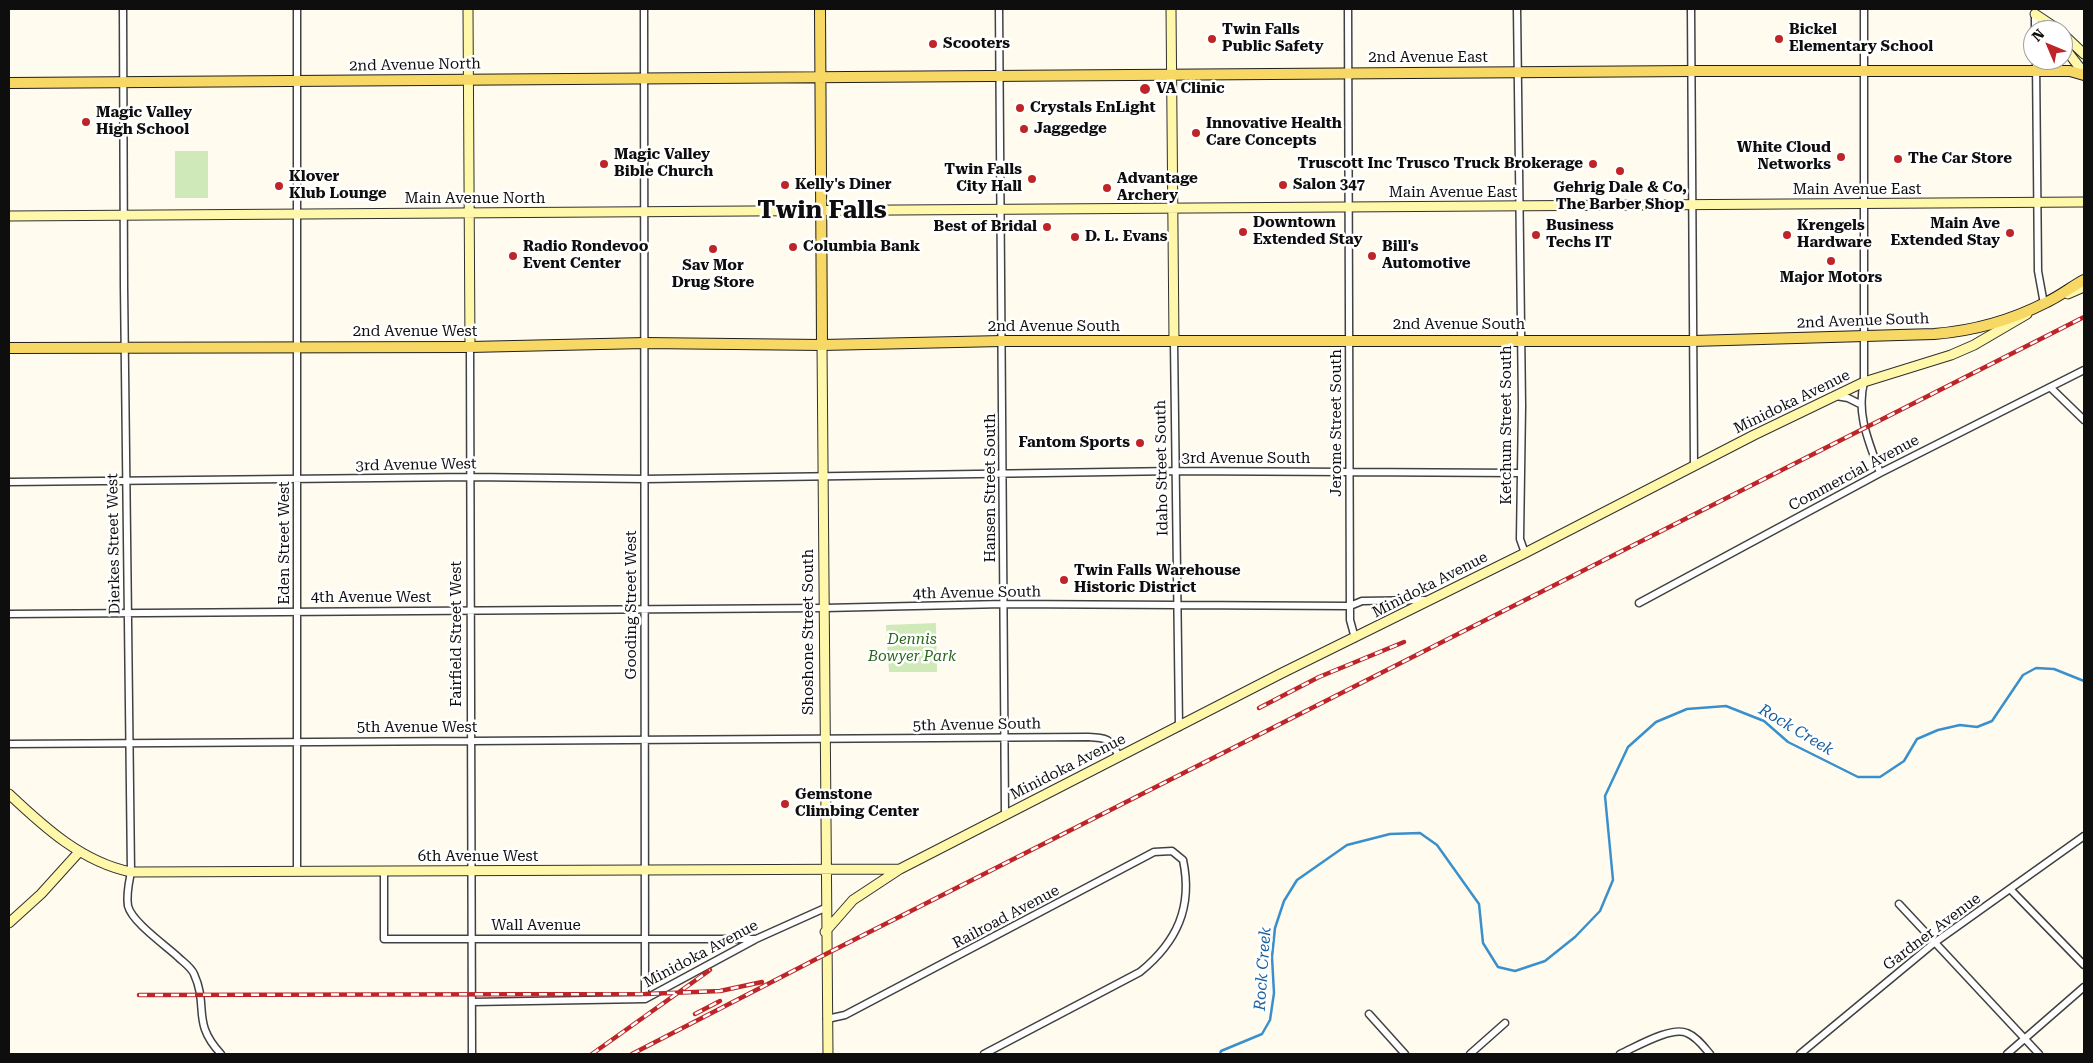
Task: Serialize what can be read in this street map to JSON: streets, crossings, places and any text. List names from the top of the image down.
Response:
{
  "streets": {
    "main road": [
      "2nd Avenue East",
      "2nd Avenue North",
      "2nd Avenue South",
      "2nd Avenue West",
      "Shoshone Street South"
    ],
    "street": [
      "Main Avenue East",
      "Main Avenue North",
      "Minidoka Avenue",
      "Jerome Street South",
      "Ketchum Street South",
      "3rd Avenue South",
      "3rd Avenue West",
      "Idaho Street South",
      "Commercial Avenue",
      "Hansen Street South",
      "Eden Street West",
      "Dierkes Street West",
      "4th Avenue South",
      "4th Avenue West",
      "Gooding Street West",
      "Fairfield Street West",
      "5th Avenue South",
      "5th Avenue West",
      "6th Avenue West",
      "Railroad Avenue",
      "Wall Avenue",
      "Gardner Avenue"
    ]
  },
  "crossings": [
    ["2nd Avenue East", "2nd Avenue North"],
    ["2nd Avenue East", "Jerome Street South"],
    ["2nd Avenue East", "Ketchum Street South"],
    ["2nd Avenue East", "Idaho Street South"],
    ["2nd Avenue East", "Hansen Street South"],
    ["2nd Avenue East", "Shoshone Street South"],
    ["2nd Avenue North", "Eden Street West"],
    ["2nd Avenue North", "Dierkes Street West"],
    ["2nd Avenue North", "Gooding Street West"],
    ["2nd Avenue North", "Shoshone Street South"],
    ["2nd Avenue North", "Fairfield Street West"],
    ["Main Avenue East", "Main Avenue North"],
    ["Main Avenue East", "Jerome Street South"],
    ["Main Avenue East", "Ketchum Street South"],
    ["Main Avenue East", "Idaho Street South"],
    ["Main Avenue East", "Hansen Street South"],
    ["Main Avenue East", "Shoshone Street South"],
    ["Main Avenue North", "Eden Street West"],
    ["Main Avenue North", "Dierkes Street West"],
    ["Main Avenue North", "Gooding Street West"],
    ["Main Avenue North", "Shoshone Street South"],
    ["Main Avenue North", "Fairfield Street West"],
    ["2nd Avenue South", "2nd Avenue West"],
    ["2nd Avenue South", "Minidoka Avenue"],
    ["2nd Avenue South", "Jerome Street South"],
    ["2nd Avenue South", "Ketchum Street South"],
    ["2nd Avenue South", "Idaho Street South"],
    ["2nd Avenue South", "Hansen Street South"],
    ["2nd Avenue South", "Shoshone Street South"],
    ["2nd Avenue West", "Eden Street West"],
    ["2nd Avenue West", "Dierkes Street West"],
    ["2nd Avenue West", "Gooding Street West"],
    ["2nd Avenue West", "Shoshone Street South"],
    ["2nd Avenue West", "Fairfield Street West"],
    ["Minidoka Avenue", "Jerome Street South"],
    ["Minidoka Avenue", "Ketchum Street South"],
    ["Minidoka Avenue", "Idaho Street South"],
    ["Minidoka Avenue", "Hansen Street South"],
    ["Minidoka Avenue", "4th Avenue South"],
    ["Minidoka Avenue", "Gooding Street West"],
    ["Minidoka Avenue", "Shoshone Street South"],
    ["Minidoka Avenue", "5th Avenue South"],
    ["Minidoka Avenue", "6th Avenue West"],
    ["Minidoka Avenue", "Wall Avenue"],
    ["Jerome Street South", "3rd Avenue South"],
    ["Jerome Street South", "4th Avenue South"],
    ["Ketchum Street South", "3rd Avenue South"],
    ["3rd Avenue South", "3rd Avenue West"],
    ["3rd Avenue South", "Idaho Street South"],
    ["3rd Avenue South", "Hansen Street South"],
    ["3rd Avenue South", "Shoshone Street South"],
    ["3rd Avenue West", "Eden Street West"],
    ["3rd Avenue West", "Dierkes Street West"],
    ["3rd Avenue West", "Gooding Street West"],
    ["3rd Avenue West", "Shoshone Street South"],
    ["3rd Avenue West", "Fairfield Street West"],
    ["Idaho Street South", "4th Avenue South"],
    ["Hansen Street South", "4th Avenue South"],
    ["Hansen Street South", "5th Avenue South"],
    ["Eden Street West", "4th Avenue West"],
    ["Eden Street West", "5th Avenue West"],
    ["Eden Street West", "6th Avenue West"],
    ["Dierkes Street West", "4th Avenue West"],
    ["Dierkes Street West", "5th Avenue West"],
    ["Dierkes Street West", "6th Avenue West"],
    ["4th Avenue South", "4th Avenue West"],
    ["4th Avenue South", "Shoshone Street South"],
    ["4th Avenue West", "Gooding Street West"],
    ["4th Avenue West", "Shoshone Street South"],
    ["4th Avenue West", "Fairfield Street West"],
    ["Gooding Street West", "5th Avenue West"],
    ["Gooding Street West", "6th Avenue West"],
    ["Gooding Street West", "Wall Avenue"],
    ["Shoshone Street South", "5th Avenue South"],
    ["Shoshone Street South", "5th Avenue West"],
    ["Shoshone Street South", "6th Avenue West"],
    ["Shoshone Street South", "Railroad Avenue"],
    ["Fairfield Street West", "5th Avenue West"],
    ["Fairfield Street West", "6th Avenue West"],
    ["Fairfield Street West", "Wall Avenue"],
    ["5th Avenue South", "5th Avenue West"],
    ["6th Avenue West", "Wall Avenue"]
  ],
  "districts": ["Twin Falls"],
  "water": ["Rock Creek"],
  "parks": ["Dennis Bowyer Park"],
  "places": [
    "Twin Falls Public Safety",
    "Bickel Elementary School",
    "Scooters",
    "VA Clinic",
    "Crystals EnLight",
    "Magic Valley High School",
    "Jaggedge",
    "Innovative Health Care Concepts",
    "White Cloud Networks",
    "The Car Store",
    "Magic Valley Bible Church",
    "Truscott Inc Trusco Truck Brokerage",
    "Gehrig Dale & Co, The Barber Shop",
    "Twin Falls City Hall",
    "Kelly's Diner",
    "Salon 347",
    "Klover Klub Lounge",
    "Advantage Archery",
    "Best of Bridal",
    "Downtown Extended Stay",
    "Main Ave Extended Stay",
    "Business Techs IT",
    "Krengels Hardware",
    "D. L. Evans",
    "Columbia Bank",
    "Sav Mor Drug Store",
    "Radio Rondevoo Event Center",
    "Bill's Automotive",
    "Major Motors",
    "Fantom Sports",
    "Twin Falls Warehouse Historic District",
    "Gemstone Climbing Center"
  ],
  "north": "top left"
}
